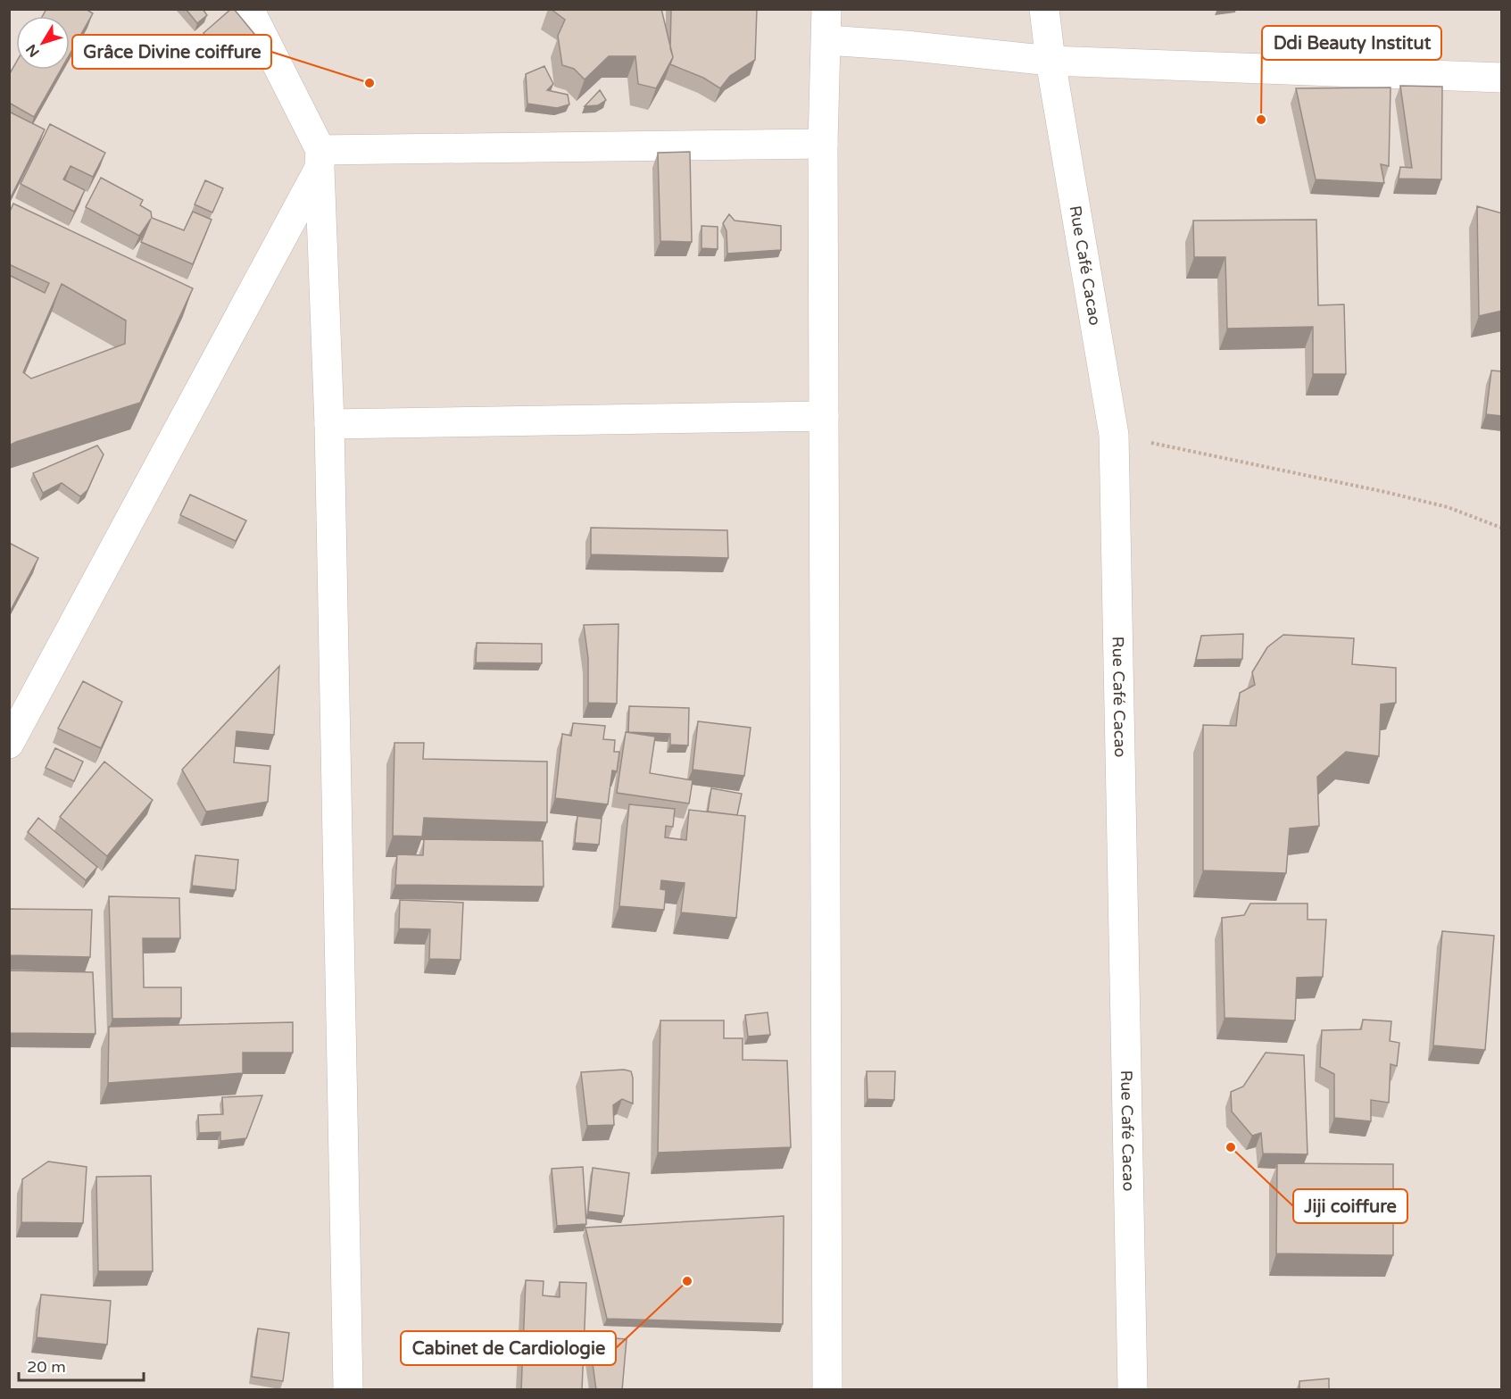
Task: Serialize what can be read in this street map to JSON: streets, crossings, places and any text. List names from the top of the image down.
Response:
{
  "streets": {
    "street": ["Rue Café Cacao"]
  },
  "places": [
    "Grâce Divine coiffure",
    "Ddi Beauty Institut",
    "Jiji coiffure",
    "Cabinet de Cardiologie"
  ],
  "scale_bar": "20 m",
  "north": "bottom left"
}
